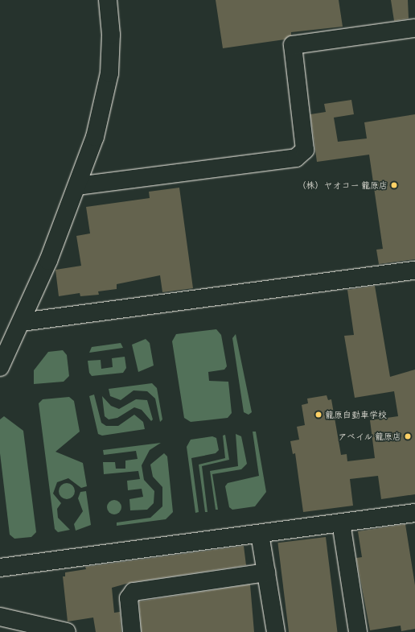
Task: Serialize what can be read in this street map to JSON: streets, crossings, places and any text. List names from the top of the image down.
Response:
{
  "places": ["（株）ヤオコー 籠原店", "籠原自動車学校", "アベイル 籠原店"]
}
